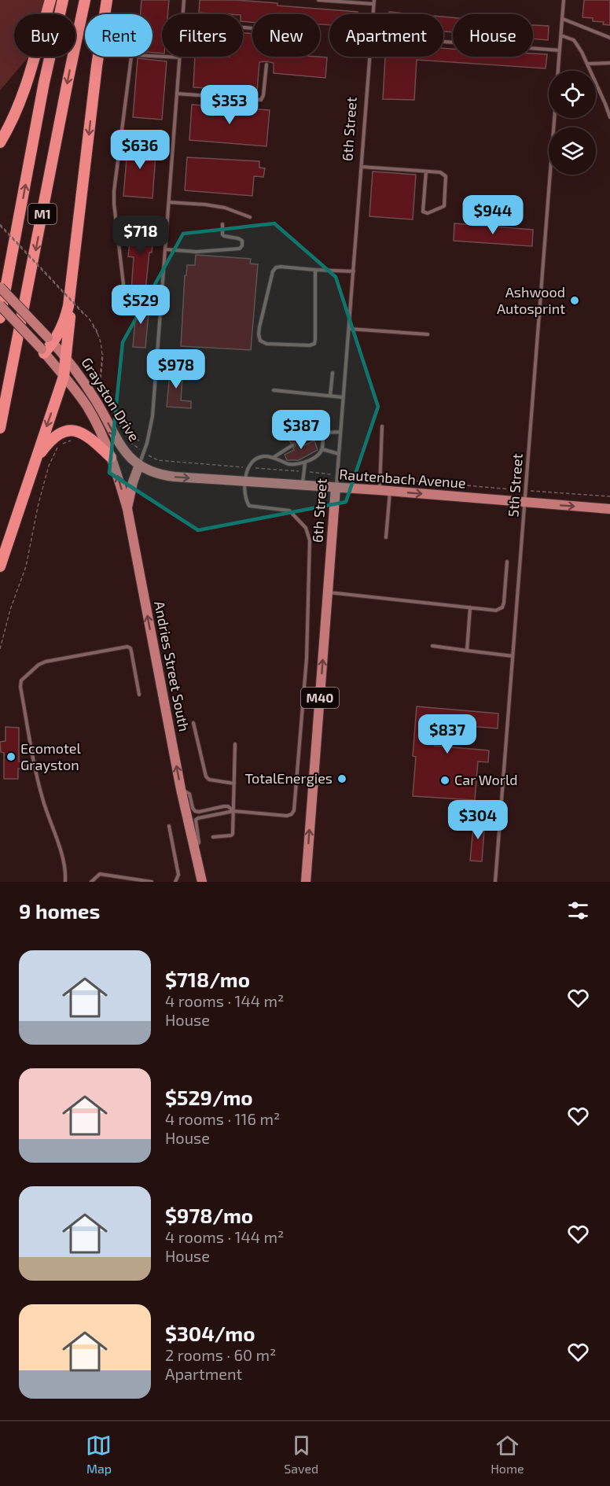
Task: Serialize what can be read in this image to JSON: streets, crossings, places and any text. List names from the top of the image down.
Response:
{
  "streets": {
    "highway": ["M1"],
    "main road": [
      "6th Street",
      "Grayston Drive",
      "Rautenbach Avenue",
      "Andries Street South",
      "M40"
    ],
    "lane": ["5th Street"]
  },
  "crossings": [
    ["6th Street", "Rautenbach Avenue"],
    ["Grayston Drive", "Rautenbach Avenue"],
    ["Grayston Drive", "Andries Street South"],
    ["Rautenbach Avenue", "5th Street"]
  ],
  "one_way": ["Rautenbach Avenue", "Andries Street South"],
  "places": [
    "Ashwood Autosprint",
    "Ecomotel Grayston",
    "TotalEnergies",
    "Car World"
  ],
  "page": {
    "chip": [
      "Buy",
      "Rent",
      "Filters",
      "New",
      "Apartment",
      "House"
    ],
    "price": [
      "$353",
      "$636",
      "$944",
      "$718",
      "$529",
      "$978",
      "$387",
      "$837",
      "$304"
    ],
    "heading": "9 homes",
    "list": [
      {
        "name": "$718/mo",
        "note": "4 rooms · 144 m² · House"
      },
      {
        "name": "$529/mo",
        "note": "4 rooms · 116 m² · House"
      },
      {
        "name": "$978/mo",
        "note": "4 rooms · 144 m² · House"
      },
      {
        "name": "$304/mo",
        "note": "2 rooms · 60 m² · Apartment"
      }
    ],
    "tabs": ["Map", "Saved", "Home"]
  }
}
